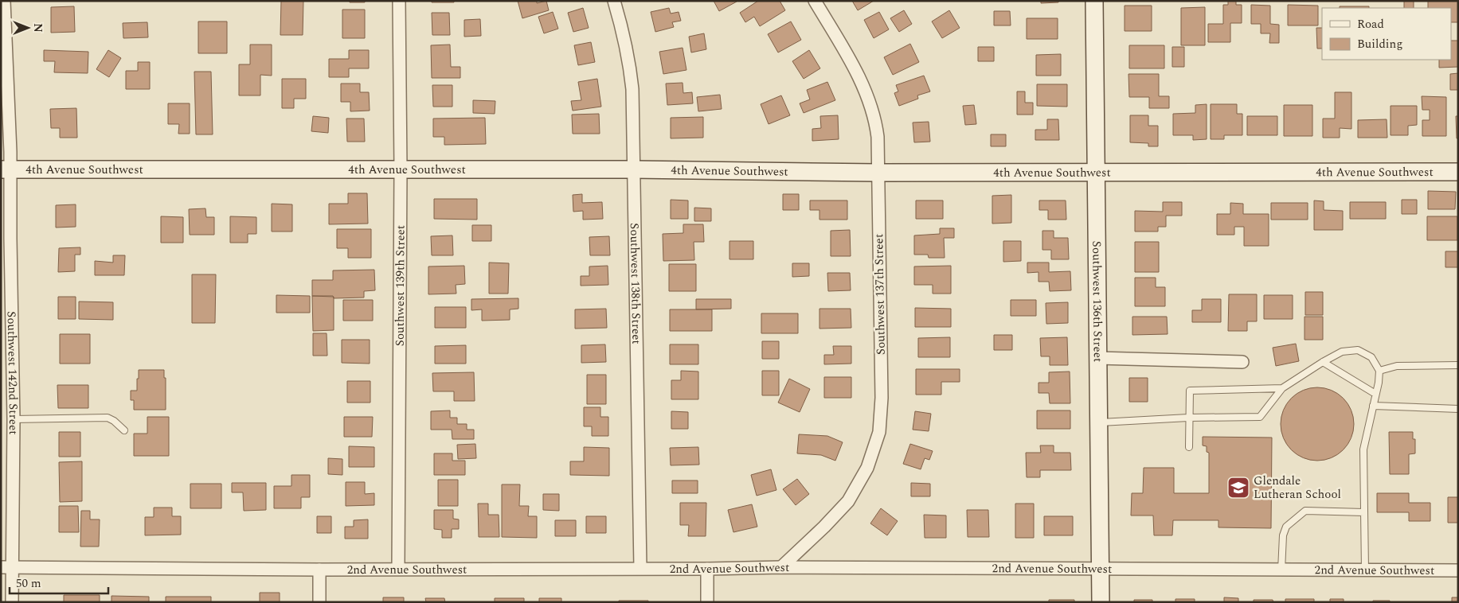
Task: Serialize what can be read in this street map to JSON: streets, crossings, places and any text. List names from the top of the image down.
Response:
{
  "streets": {
    "street": [
      "4th Avenue Southwest",
      "Southwest 138th Street",
      "Southwest 139th Street",
      "Southwest 137th Street",
      "Southwest 136th Street",
      "Southwest 142nd Street",
      "2nd Avenue Southwest"
    ]
  },
  "crossings": [
    ["4th Avenue Southwest", "Southwest 138th Street"],
    ["4th Avenue Southwest", "Southwest 139th Street"],
    ["4th Avenue Southwest", "Southwest 137th Street"],
    ["4th Avenue Southwest", "Southwest 136th Street"],
    ["4th Avenue Southwest", "Southwest 142nd Street"],
    ["Southwest 138th Street", "2nd Avenue Southwest"],
    ["Southwest 139th Street", "2nd Avenue Southwest"],
    ["Southwest 137th Street", "2nd Avenue Southwest"],
    ["Southwest 136th Street", "2nd Avenue Southwest"],
    ["Southwest 142nd Street", "2nd Avenue Southwest"]
  ],
  "places": {
    "school or university": ["Glendale Lutheran School"]
  },
  "legend": ["Road", "Building"],
  "scale_bar": "50 m",
  "north": "right"
}
